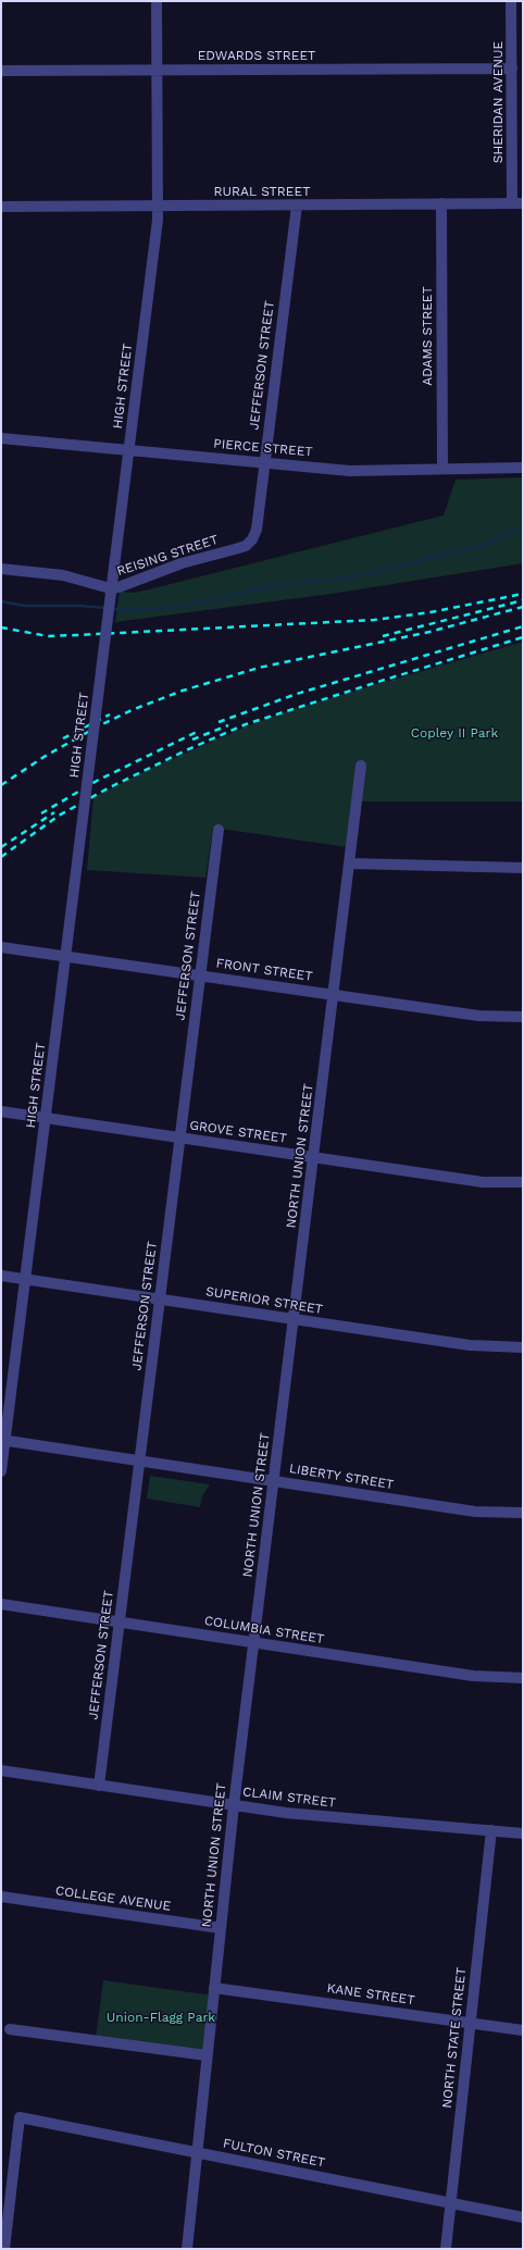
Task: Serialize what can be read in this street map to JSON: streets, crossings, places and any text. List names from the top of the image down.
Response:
{
  "streets": {
    "street": [
      "EDWARDS STREET",
      "SHERIDAN AVENUE",
      "RURAL STREET",
      "ADAMS STREET",
      "JEFFERSON STREET",
      "HIGH STREET",
      "PIERCE STREET",
      "REISING STREET",
      "FRONT STREET",
      "GROVE STREET",
      "NORTH UNION STREET",
      "SUPERIOR STREET",
      "LIBERTY STREET",
      "COLUMBIA STREET",
      "CLAIM STREET",
      "COLLEGE AVENUE",
      "KANE STREET",
      "NORTH STATE STREET",
      "FULTON STREET"
    ]
  },
  "crossings": [
    ["EDWARDS STREET", "SHERIDAN AVENUE"],
    ["EDWARDS STREET", "HIGH STREET"],
    ["SHERIDAN AVENUE", "RURAL STREET"],
    ["RURAL STREET", "ADAMS STREET"],
    ["RURAL STREET", "JEFFERSON STREET"],
    ["RURAL STREET", "HIGH STREET"],
    ["ADAMS STREET", "PIERCE STREET"],
    ["JEFFERSON STREET", "PIERCE STREET"],
    ["JEFFERSON STREET", "REISING STREET"],
    ["JEFFERSON STREET", "FRONT STREET"],
    ["JEFFERSON STREET", "GROVE STREET"],
    ["JEFFERSON STREET", "SUPERIOR STREET"],
    ["JEFFERSON STREET", "LIBERTY STREET"],
    ["JEFFERSON STREET", "COLUMBIA STREET"],
    ["JEFFERSON STREET", "CLAIM STREET"],
    ["HIGH STREET", "PIERCE STREET"],
    ["HIGH STREET", "FRONT STREET"],
    ["HIGH STREET", "GROVE STREET"],
    ["HIGH STREET", "SUPERIOR STREET"],
    ["HIGH STREET", "LIBERTY STREET"],
    ["FRONT STREET", "NORTH UNION STREET"],
    ["GROVE STREET", "NORTH UNION STREET"],
    ["NORTH UNION STREET", "SUPERIOR STREET"],
    ["NORTH UNION STREET", "LIBERTY STREET"],
    ["NORTH UNION STREET", "COLUMBIA STREET"],
    ["NORTH UNION STREET", "CLAIM STREET"],
    ["NORTH UNION STREET", "COLLEGE AVENUE"],
    ["NORTH UNION STREET", "KANE STREET"],
    ["NORTH UNION STREET", "FULTON STREET"],
    ["CLAIM STREET", "NORTH STATE STREET"],
    ["KANE STREET", "NORTH STATE STREET"],
    ["NORTH STATE STREET", "FULTON STREET"]
  ],
  "parks": ["Copley II Park", "Union-Flagg Park"]
}
